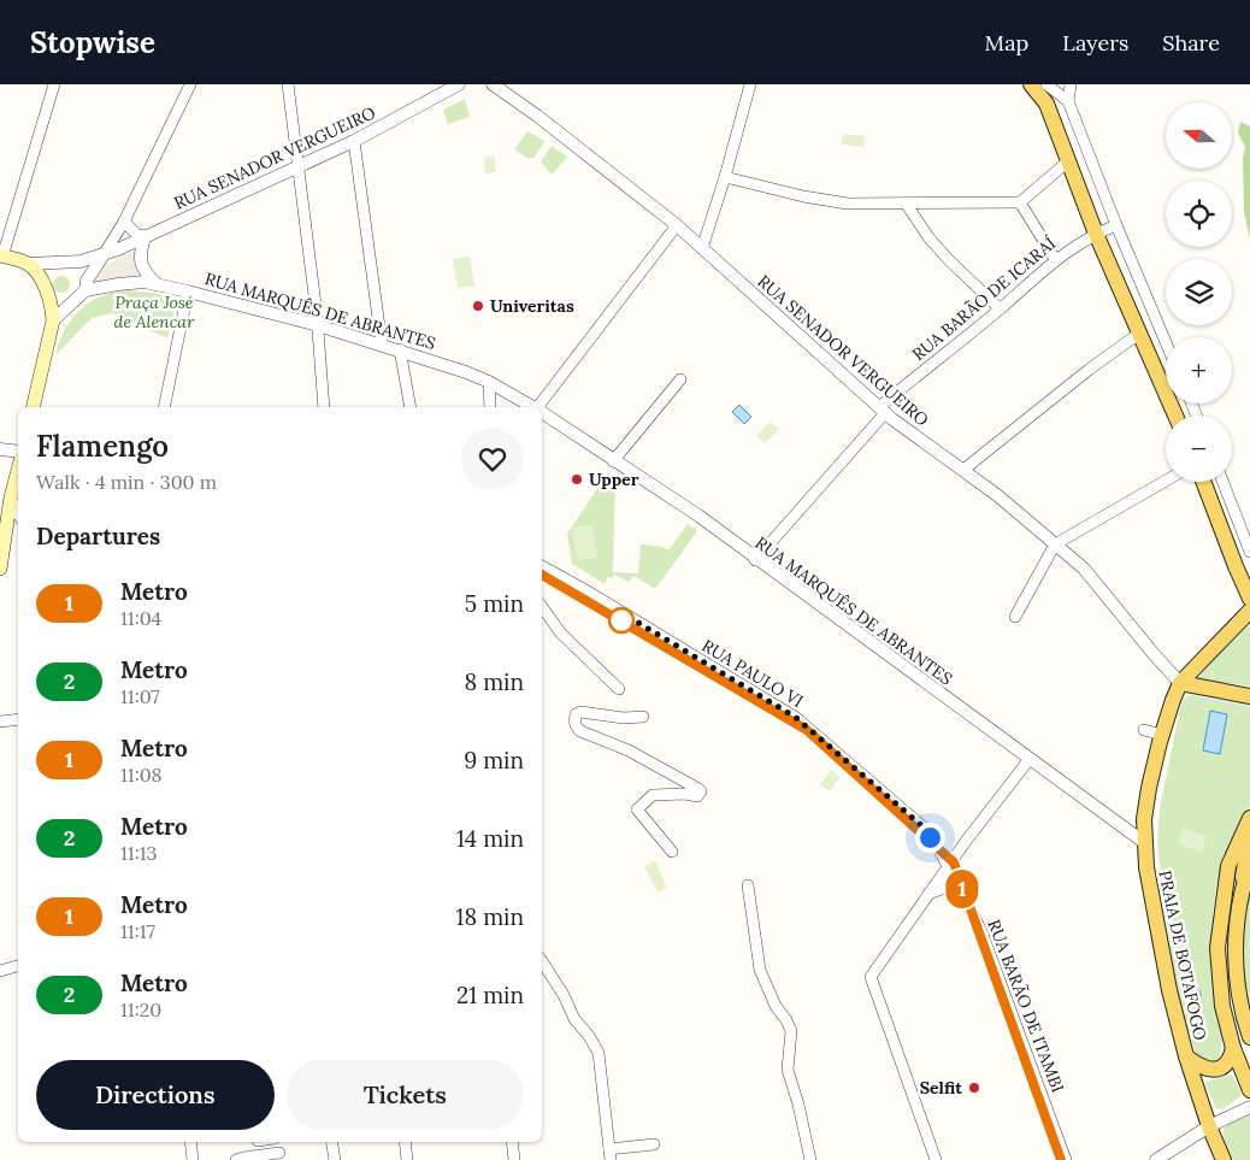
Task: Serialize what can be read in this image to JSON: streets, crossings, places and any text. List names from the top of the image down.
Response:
{
  "streets": {
    "main road": ["PRAIA DE BOTAFOGO"],
    "street": [
      "RUA SENADOR VERGUEIRO",
      "RUA BARÃO DE ICARAÍ",
      "RUA MARQUÊS DE ABRANTES",
      "RUA PAULO VI",
      "RUA BARÃO DE ITAMBI"
    ]
  },
  "crossings": [
    ["RUA SENADOR VERGUEIRO", "RUA BARÃO DE ICARAÍ"],
    ["RUA SENADOR VERGUEIRO", "PRAIA DE BOTAFOGO"],
    ["RUA BARÃO DE ICARAÍ", "RUA MARQUÊS DE ABRANTES"],
    ["RUA MARQUÊS DE ABRANTES", "PRAIA DE BOTAFOGO"],
    ["RUA PAULO VI", "RUA BARÃO DE ITAMBI"]
  ],
  "parks": ["Praça José de Alencar"],
  "places": ["Univeritas", "Upper", "Selfit"],
  "lines": ["metro line 1"],
  "north": "left",
  "page": {
    "header": "Stopwise",
    "nav": ["Map", "Layers", "Share"],
    "on_map": "1",
    "map_buttons": ["+", "−"],
    "heading": [
      ["Flamengo", "Walk · 4 min · 300 m"],
      "Departures"
    ],
    "list": [
      {
        "mark": "1",
        "name": "Metro",
        "note": "11:04",
        "value": "5 min"
      },
      {
        "mark": "2",
        "name": "Metro",
        "note": "11:07",
        "value": "8 min"
      },
      {
        "mark": "1",
        "name": "Metro",
        "note": "11:08",
        "value": "9 min"
      },
      {
        "mark": "2",
        "name": "Metro",
        "note": "11:13",
        "value": "14 min"
      },
      {
        "mark": "1",
        "name": "Metro",
        "note": "11:17",
        "value": "18 min"
      },
      {
        "mark": "2",
        "name": "Metro",
        "note": "11:20",
        "value": "21 min"
      }
    ],
    "buttons": ["Directions", "Tickets"]
  }
}
